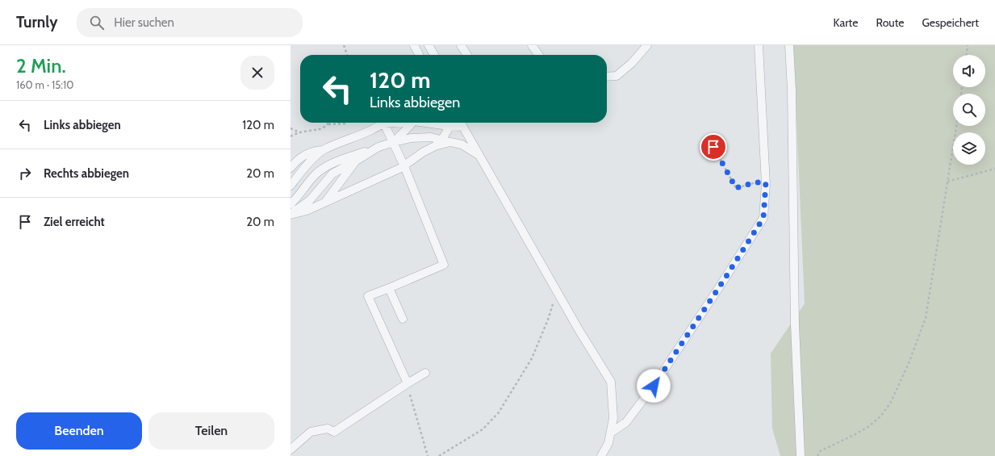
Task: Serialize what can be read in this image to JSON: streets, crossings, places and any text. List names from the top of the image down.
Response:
{
  "page": {
    "header": "Turnly",
    "search": "Hier suchen",
    "nav": ["Karte", "Route", "Gespeichert"],
    "heading": ["2 Min.", "160 m · 15:10"],
    "turn": ["120 m", "Links abbiegen"],
    "list": [
      {
        "name": "Links abbiegen",
        "value": "120 m"
      },
      {
        "name": "Rechts abbiegen",
        "value": "20 m"
      },
      {
        "name": "Ziel erreicht",
        "value": "20 m"
      }
    ],
    "buttons": ["Beenden", "Teilen"]
  }
}
